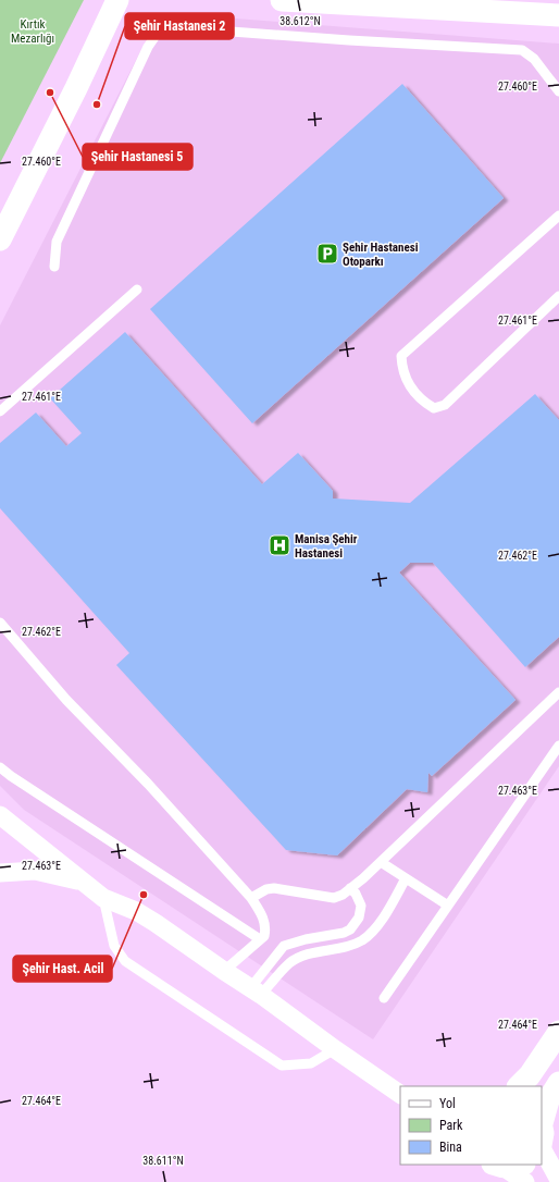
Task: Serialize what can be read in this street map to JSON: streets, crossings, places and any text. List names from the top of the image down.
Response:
{
  "parks": ["Kırtık Mezarlığı"],
  "places": {
    "other": ["Şehir Hastanesi 5", "Şehir Hastanesi 2", "Şehir Hast. Acil"],
    "parking": ["Şehir Hastanesi Otoparkı"],
    "hospital": ["Manisa Şehir Hastanesi"]
  },
  "legend": ["Yol", "Park", "Bina"],
  "coordinates": [
    "38.612°N",
    "27.460°E",
    "27.461°E",
    "27.462°E",
    "27.463°E",
    "27.464°E",
    "38.611°N"
  ]
}
